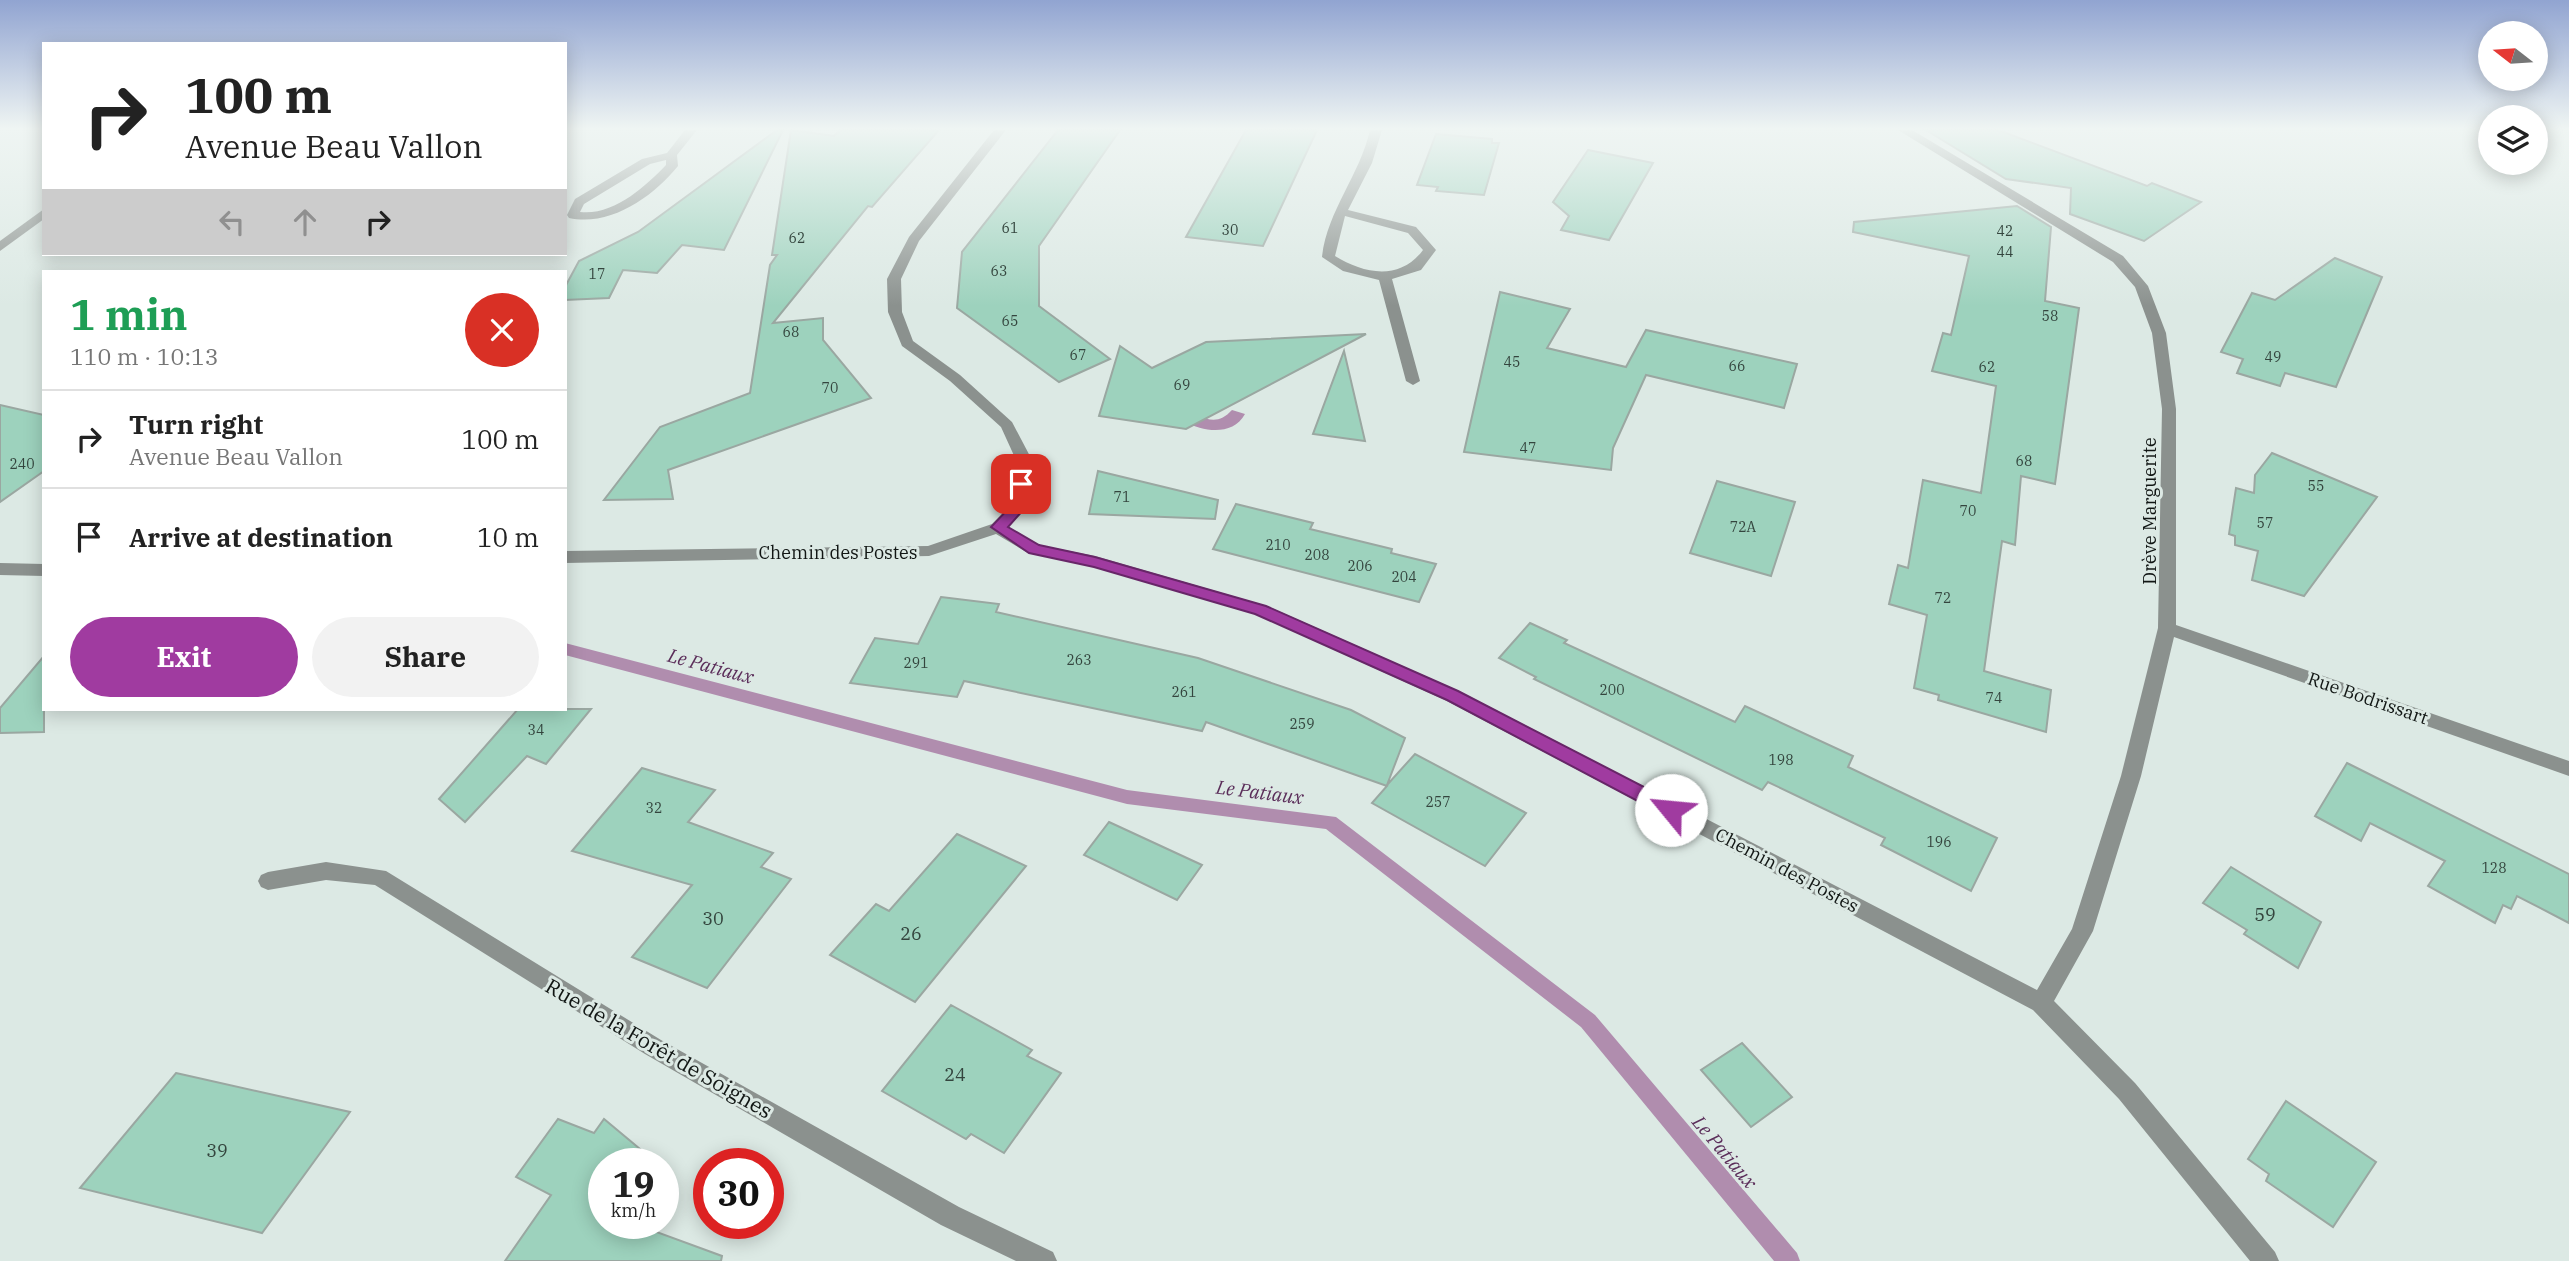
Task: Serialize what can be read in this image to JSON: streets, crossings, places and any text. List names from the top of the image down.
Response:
{
  "streets": {
    "street": [
      "Drève Marguerite",
      "Chemin des Postes",
      "Rue Bodrissart",
      "Rue de la Forêt de Soignes"
    ]
  },
  "crossings": [
    ["Drève Marguerite", "Chemin des Postes"],
    ["Drève Marguerite", "Rue Bodrissart"]
  ],
  "water": ["Le Patiaux"],
  "house_numbers": [
    "61",
    "30",
    "42",
    "62",
    "44",
    "63",
    "17",
    "58",
    "65",
    "68",
    "67",
    "49",
    "45",
    "66",
    "62",
    "69",
    "70",
    "47",
    "68",
    "240",
    "55",
    "71",
    "70",
    "57",
    "72A",
    "210",
    "208",
    "206",
    "204",
    "72",
    "263",
    "291",
    "200",
    "261",
    "74",
    "259",
    "34",
    "198",
    "257",
    "32",
    "196",
    "128",
    "59",
    "30",
    "26",
    "24",
    "39"
  ],
  "north": "left",
  "page": {
    "turn": ["100 m", "Avenue Beau Vallon"],
    "heading": ["1 min", "110 m · 10:13"],
    "list": [
      {
        "name": "Turn right",
        "note": "Avenue Beau Vallon",
        "value": "100 m"
      },
      {
        "name": "Arrive at destination",
        "value": "10 m"
      }
    ],
    "buttons": ["Exit", "Share"],
    "speed": "19 km/h",
    "limit": "30"
  }
}
